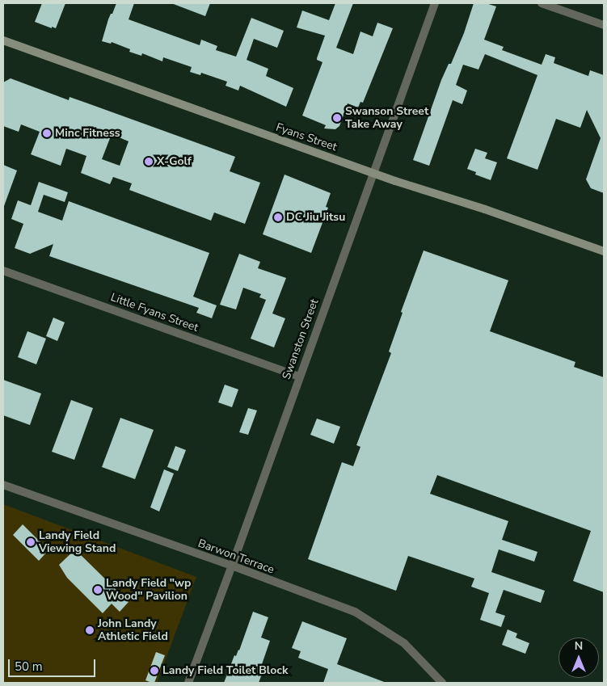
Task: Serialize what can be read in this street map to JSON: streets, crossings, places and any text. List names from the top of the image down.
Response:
{
  "streets": {
    "main road": ["Fyans Street"],
    "street": ["Little Fyans Street", "Swanston Street", "Barwon Terrace"]
  },
  "crossings": [
    ["Fyans Street", "Swanston Street"],
    ["Little Fyans Street", "Swanston Street"],
    ["Swanston Street", "Barwon Terrace"]
  ],
  "places": [
    "Swanson Street Take Away",
    "Minc Fitness",
    "X-Golf",
    "DC Jiu Jitsu",
    "Landy Field Viewing Stand",
    "Landy Field \"wp Wood\" Pavilion",
    "John Landy Athletic Field",
    "Landy Field Toilet Block"
  ],
  "scale_bar": "50 m",
  "north": "top"
}
